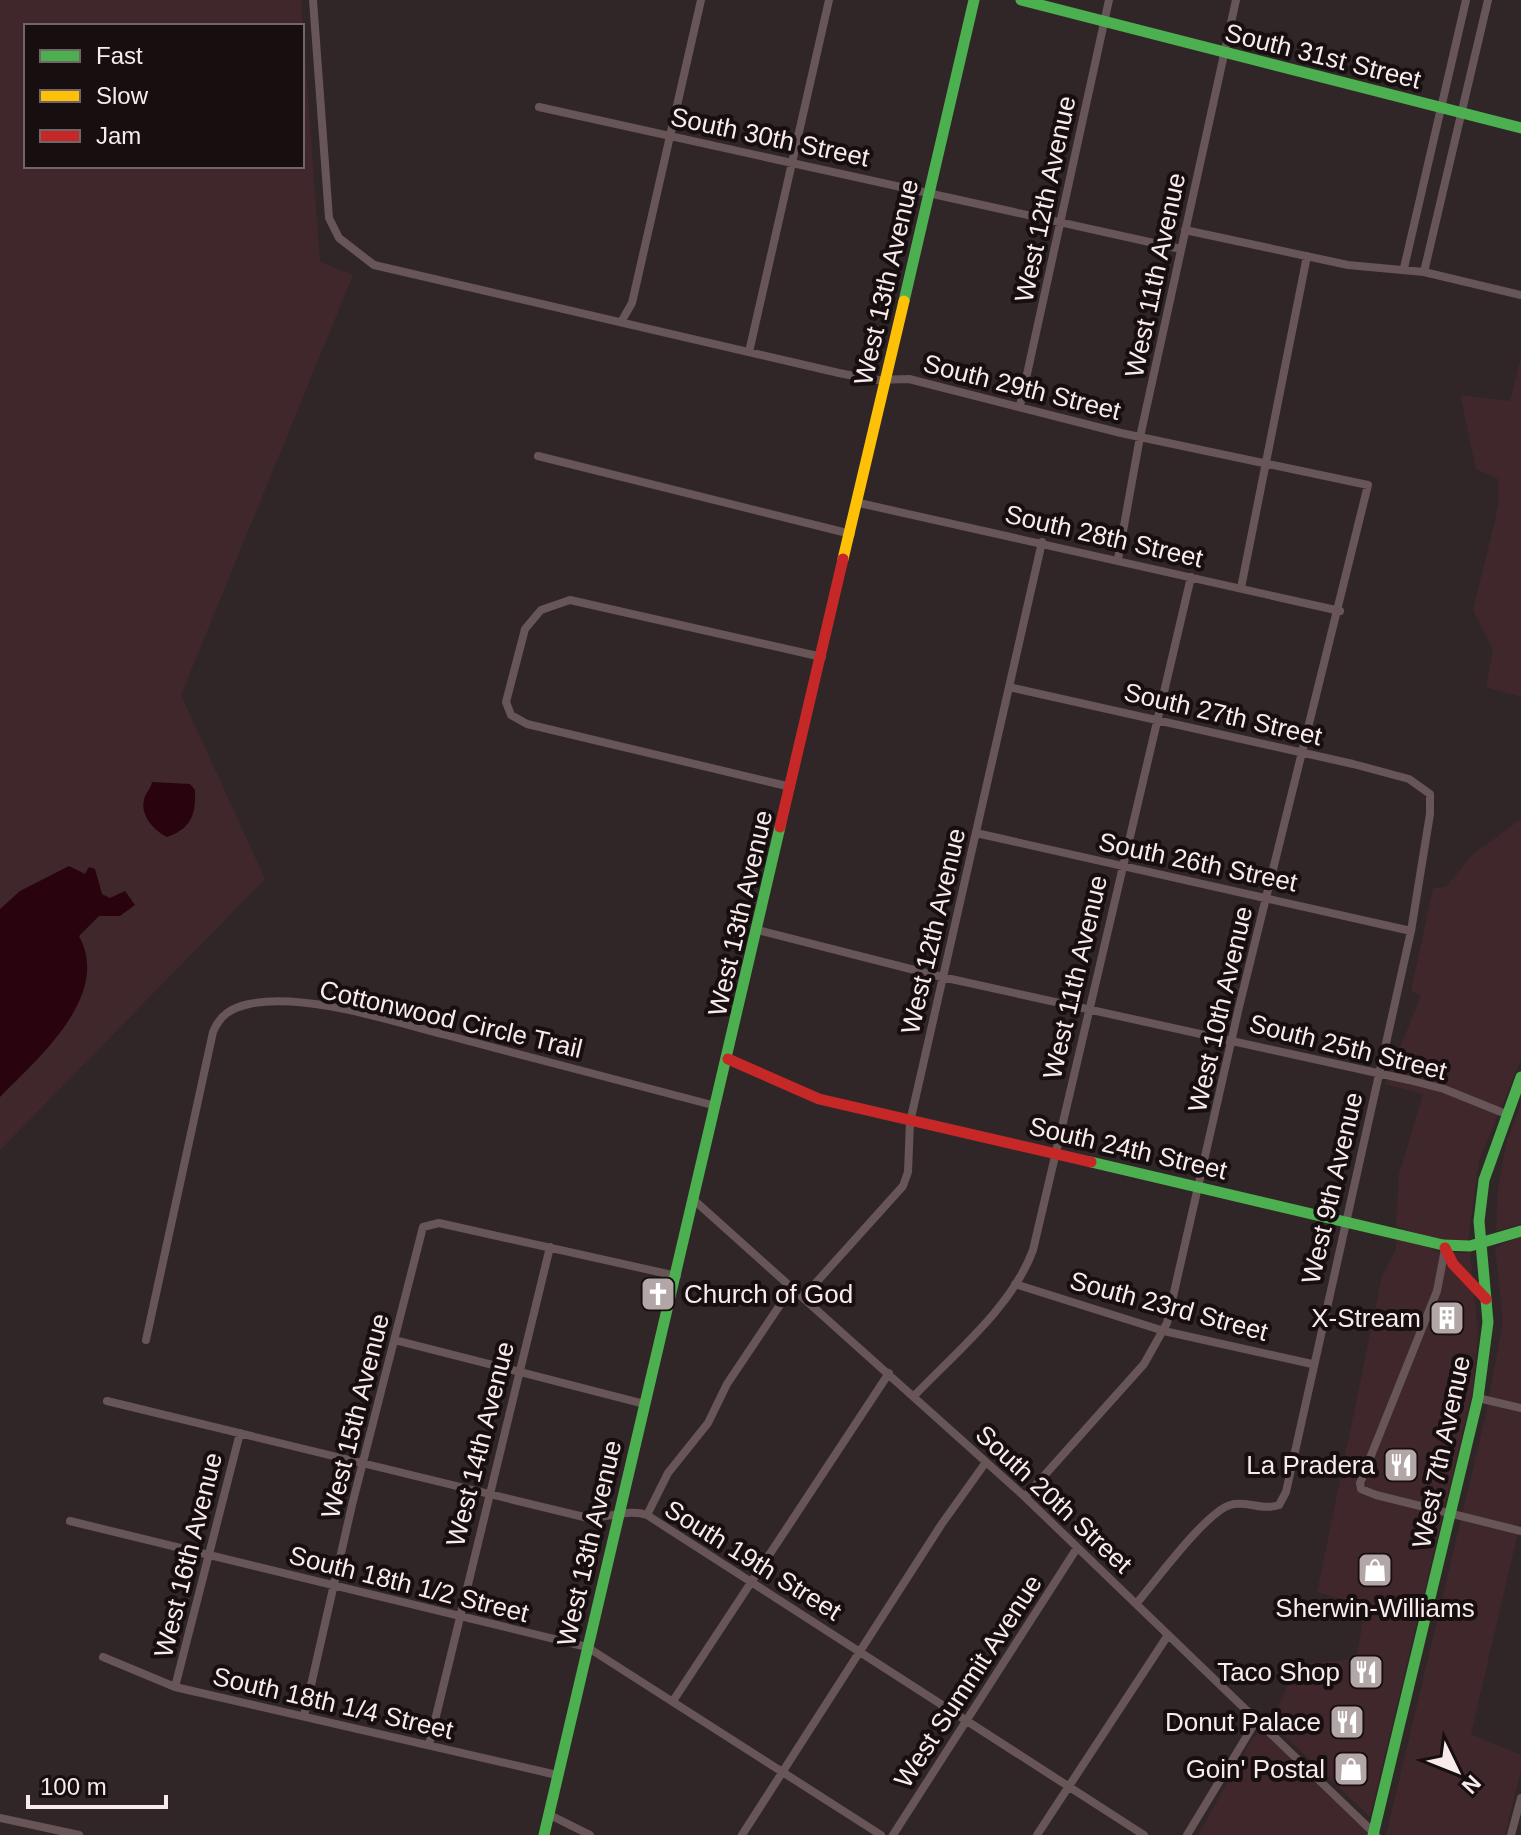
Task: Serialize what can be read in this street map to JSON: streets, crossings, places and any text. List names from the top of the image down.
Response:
{
  "streets": {
    "street": [
      "South 31st Street",
      "South 30th Street",
      "West 12th Avenue",
      "West 11th Avenue",
      "West 13th Avenue",
      "South 29th Street",
      "South 28th Street",
      "South 27th Street",
      "South 26th Street",
      "West 10th Avenue",
      "Cottonwood Circle Trail",
      "South 25th Street",
      "South 24th Street",
      "West 9th Avenue",
      "South 23rd Street",
      "West 15th Avenue",
      "West 14th Avenue",
      "West 7th Avenue",
      "South 20th Street",
      "West 16th Avenue",
      "South 19th Street",
      "South 18th 1/2 Street",
      "West Summit Avenue",
      "South 18th 1/4 Street"
    ]
  },
  "crossings": [
    ["South 31st Street", "West 12th Avenue"],
    ["South 31st Street", "West 11th Avenue"],
    ["South 30th Street", "West 12th Avenue"],
    ["South 30th Street", "West 11th Avenue"],
    ["South 30th Street", "West 13th Avenue"],
    ["West 12th Avenue", "South 29th Street"],
    ["West 12th Avenue", "South 28th Street"],
    ["West 12th Avenue", "South 27th Street"],
    ["West 12th Avenue", "South 26th Street"],
    ["West 12th Avenue", "South 25th Street"],
    ["West 12th Avenue", "South 24th Street"],
    ["West 12th Avenue", "South 20th Street"],
    ["West 11th Avenue", "South 29th Street"],
    ["West 11th Avenue", "South 28th Street"],
    ["West 11th Avenue", "South 27th Street"],
    ["West 11th Avenue", "South 26th Street"],
    ["West 11th Avenue", "South 25th Street"],
    ["West 11th Avenue", "South 24th Street"],
    ["West 11th Avenue", "South 23rd Street"],
    ["West 11th Avenue", "South 20th Street"],
    ["West 13th Avenue", "South 29th Street"],
    ["West 13th Avenue", "South 28th Street"],
    ["West 13th Avenue", "Cottonwood Circle Trail"],
    ["West 13th Avenue", "South 25th Street"],
    ["West 13th Avenue", "South 24th Street"],
    ["West 13th Avenue", "South 20th Street"],
    ["West 13th Avenue", "South 19th Street"],
    ["West 13th Avenue", "South 18th 1/2 Street"],
    ["West 13th Avenue", "South 18th 1/4 Street"],
    ["South 29th Street", "West 10th Avenue"],
    ["South 28th Street", "West 10th Avenue"],
    ["South 27th Street", "West 10th Avenue"],
    ["South 27th Street", "West 9th Avenue"],
    ["South 26th Street", "West 10th Avenue"],
    ["South 26th Street", "West 9th Avenue"],
    ["West 10th Avenue", "South 25th Street"],
    ["West 10th Avenue", "South 24th Street"],
    ["West 10th Avenue", "South 23rd Street"],
    ["West 10th Avenue", "South 20th Street"],
    ["South 25th Street", "West 9th Avenue"],
    ["South 25th Street", "West 7th Avenue"],
    ["South 24th Street", "West 9th Avenue"],
    ["South 24th Street", "West 7th Avenue"],
    ["West 9th Avenue", "South 23rd Street"],
    ["West 9th Avenue", "South 20th Street"],
    ["West 15th Avenue", "West 14th Avenue"],
    ["West 15th Avenue", "South 19th Street"],
    ["West 15th Avenue", "South 18th 1/2 Street"],
    ["West 15th Avenue", "South 18th 1/4 Street"],
    ["West 14th Avenue", "South 19th Street"],
    ["West 14th Avenue", "South 18th 1/2 Street"],
    ["West 14th Avenue", "South 18th 1/4 Street"],
    ["West 7th Avenue", "South 20th Street"],
    ["South 20th Street", "West Summit Avenue"],
    ["West 16th Avenue", "South 19th Street"],
    ["West 16th Avenue", "South 18th 1/2 Street"],
    ["West 16th Avenue", "South 18th 1/4 Street"],
    ["South 19th Street", "West Summit Avenue"]
  ],
  "places": {
    "church": ["Church of God"],
    "building": ["X-Stream"],
    "restaurant": ["La Pradera", "Taco Shop", "Donut Palace"],
    "shop": ["Sherwin-Williams", "Goin' Postal"]
  },
  "legend": ["Fast", "Slow", "Jam"],
  "scale_bar": "100 m",
  "north": "bottom right"
}
